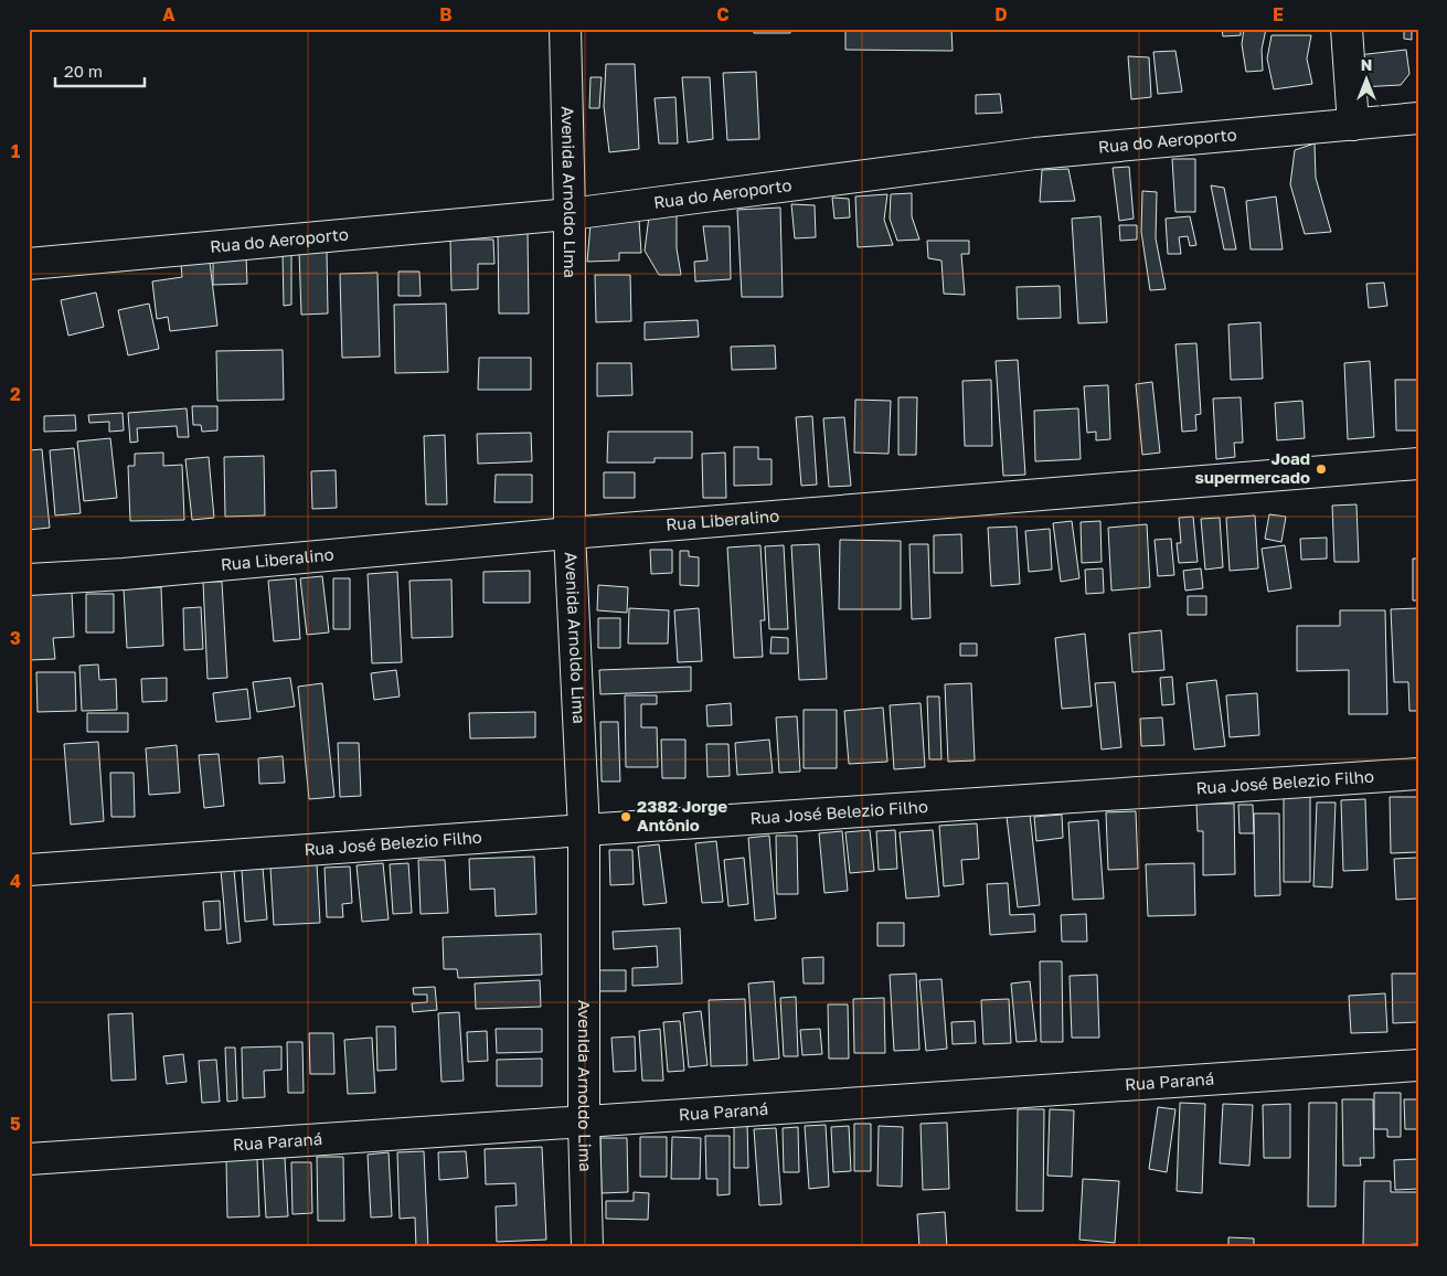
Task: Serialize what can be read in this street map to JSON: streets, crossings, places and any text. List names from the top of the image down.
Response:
{
  "streets": {
    "street": [
      "Rua do Aeroporto",
      "Avenida Arnoldo Lima",
      "Rua Liberalino",
      "Rua José Belezio Filho",
      "Rua Paraná"
    ]
  },
  "crossings": [
    ["Rua do Aeroporto", "Avenida Arnoldo Lima"],
    ["Avenida Arnoldo Lima", "Rua Liberalino"],
    ["Avenida Arnoldo Lima", "Rua José Belezio Filho"],
    ["Avenida Arnoldo Lima", "Rua Paraná"]
  ],
  "places": ["Joad supermercado", "2382 Jorge Antônio"],
  "scale_bar": "20 m",
  "north": "top",
  "grid": {
    "columns": [
      "A",
      "B",
      "C",
      "D",
      "E"
    ],
    "rows": [
      "1",
      "2",
      "3",
      "4",
      "5"
    ]
  }
}
